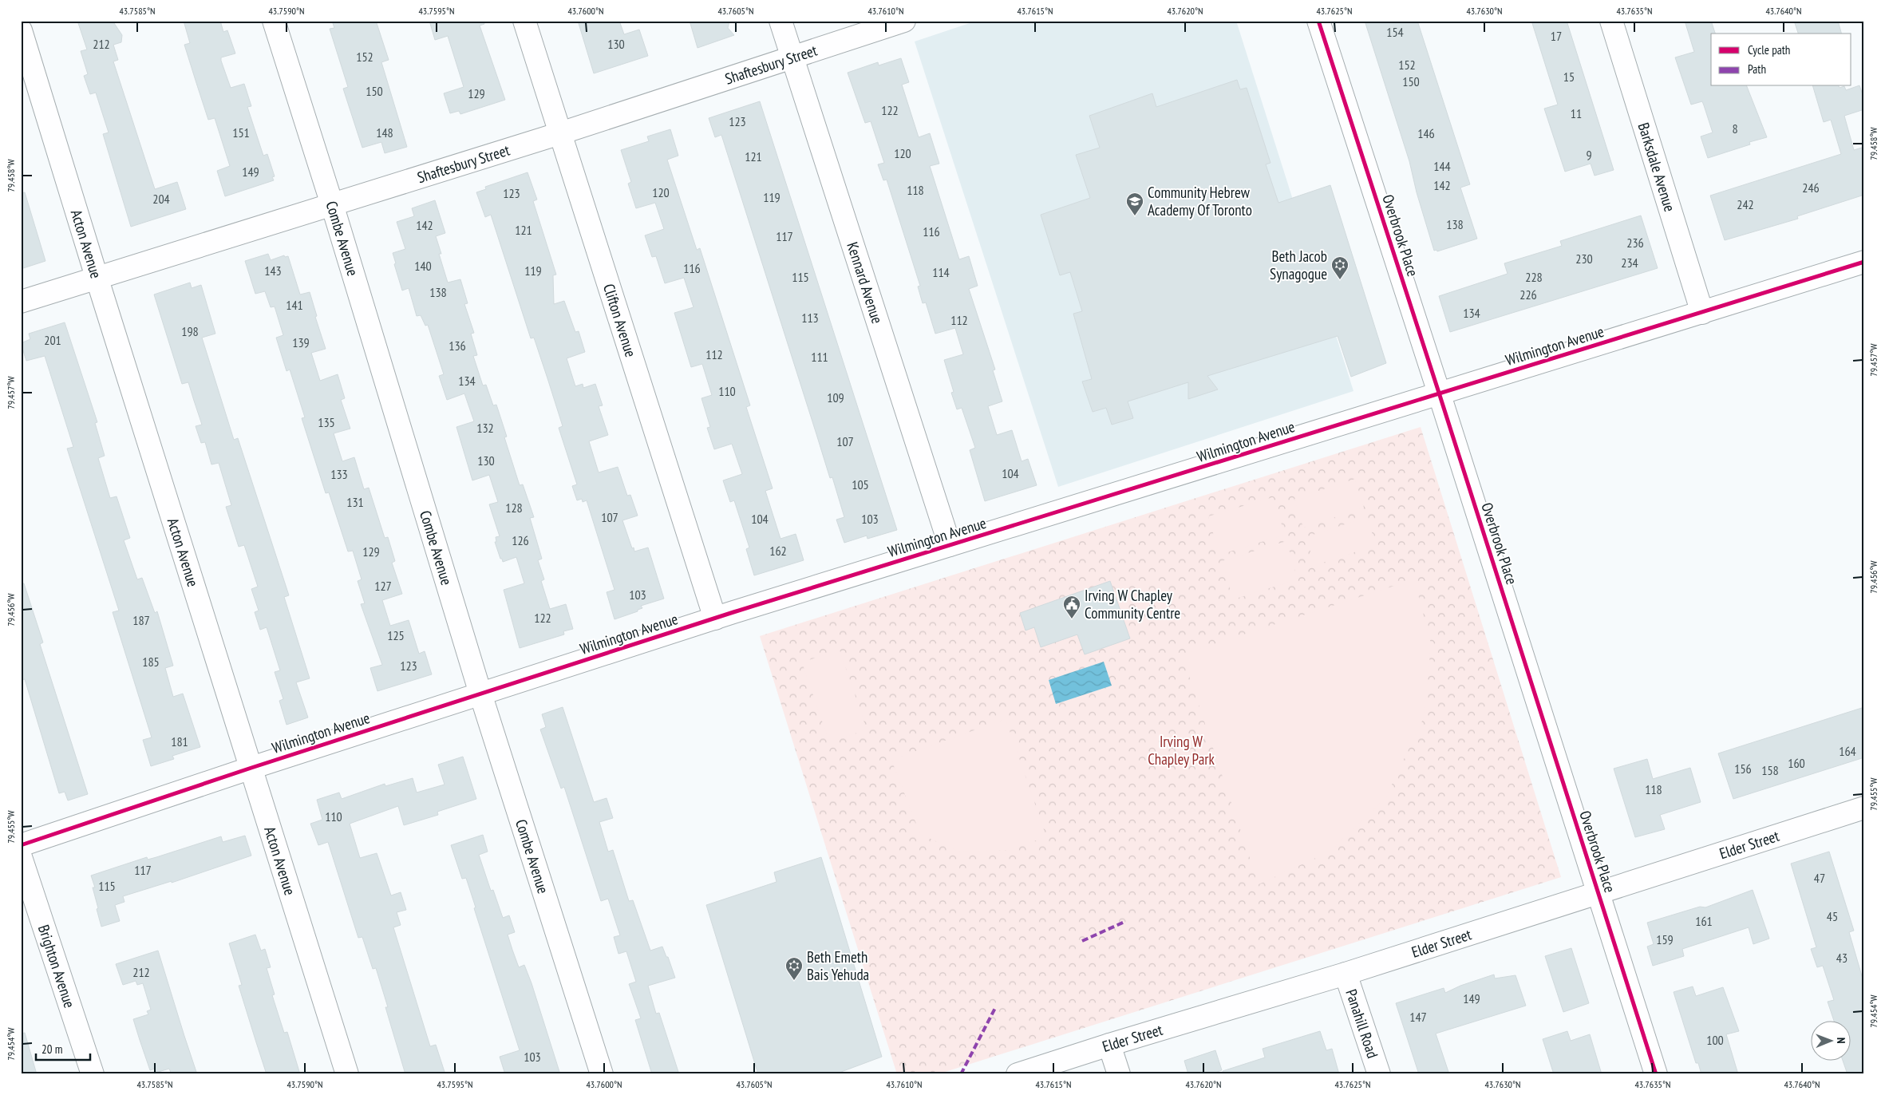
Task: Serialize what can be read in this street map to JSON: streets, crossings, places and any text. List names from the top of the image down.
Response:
{
  "streets": {
    "street": [
      "Shaftesbury Street",
      "Barksdale Avenue",
      "Overbrook Place",
      "Combe Avenue",
      "Acton Avenue",
      "Kennard Avenue",
      "Clifton Avenue",
      "Wilmington Avenue",
      "Elder Street",
      "Brighton Avenue",
      "Panahill Road"
    ]
  },
  "crossings": [
    ["Shaftesbury Street", "Combe Avenue"],
    ["Shaftesbury Street", "Acton Avenue"],
    ["Shaftesbury Street", "Kennard Avenue"],
    ["Shaftesbury Street", "Clifton Avenue"],
    ["Barksdale Avenue", "Wilmington Avenue"],
    ["Overbrook Place", "Wilmington Avenue"],
    ["Overbrook Place", "Elder Street"],
    ["Combe Avenue", "Wilmington Avenue"],
    ["Acton Avenue", "Wilmington Avenue"],
    ["Kennard Avenue", "Wilmington Avenue"],
    ["Clifton Avenue", "Wilmington Avenue"],
    ["Elder Street", "Panahill Road"]
  ],
  "parks": ["Irving W Chapley Park"],
  "places": {
    "school or university": ["Community Hebrew Academy Of Toronto"],
    "synagogue": ["Beth Jacob Synagogue", "Beth Emeth Bais Yehuda"],
    "public building": ["Irving W Chapley Community Centre"]
  },
  "house_numbers": [
    "154",
    "17",
    "212",
    "130",
    "152",
    "152",
    "15",
    "150",
    "150",
    "129",
    "122",
    "11",
    "123",
    "8",
    "151",
    "148",
    "146",
    "120",
    "9",
    "121",
    "144",
    "149",
    "142",
    "246",
    "118",
    "120",
    "123",
    "119",
    "204",
    "242",
    "138",
    "142",
    "121",
    "116",
    "117",
    "236",
    "230",
    "234",
    "140",
    "116",
    "143",
    "119",
    "114",
    "115",
    "228",
    "138",
    "226",
    "141",
    "134",
    "113",
    "112",
    "198",
    "201",
    "139",
    "136",
    "112",
    "111",
    "134",
    "110",
    "109",
    "135",
    "132",
    "107",
    "130",
    "104",
    "133",
    "105",
    "131",
    "128",
    "107",
    "104",
    "103",
    "126",
    "162",
    "129",
    "127",
    "103",
    "122",
    "187",
    "125",
    "185",
    "123",
    "181",
    "164",
    "160",
    "156",
    "158",
    "118",
    "110",
    "117",
    "47",
    "115",
    "45",
    "161",
    "159",
    "43",
    "212",
    "149",
    "147",
    "100",
    "103"
  ],
  "legend": ["Cycle path", "Path"],
  "scale_bar": "20 m",
  "north": "right",
  "coordinates": [
    "43.7585°N",
    "43.7590°N",
    "43.7595°N",
    "43.7600°N",
    "43.7605°N",
    "43.7610°N",
    "43.7615°N",
    "43.7620°N",
    "43.7625°N",
    "43.7630°N",
    "43.7635°N",
    "43.7640°N",
    "79.458°W",
    "79.457°W",
    "79.456°W",
    "79.455°W",
    "79.454°W"
  ]
}
